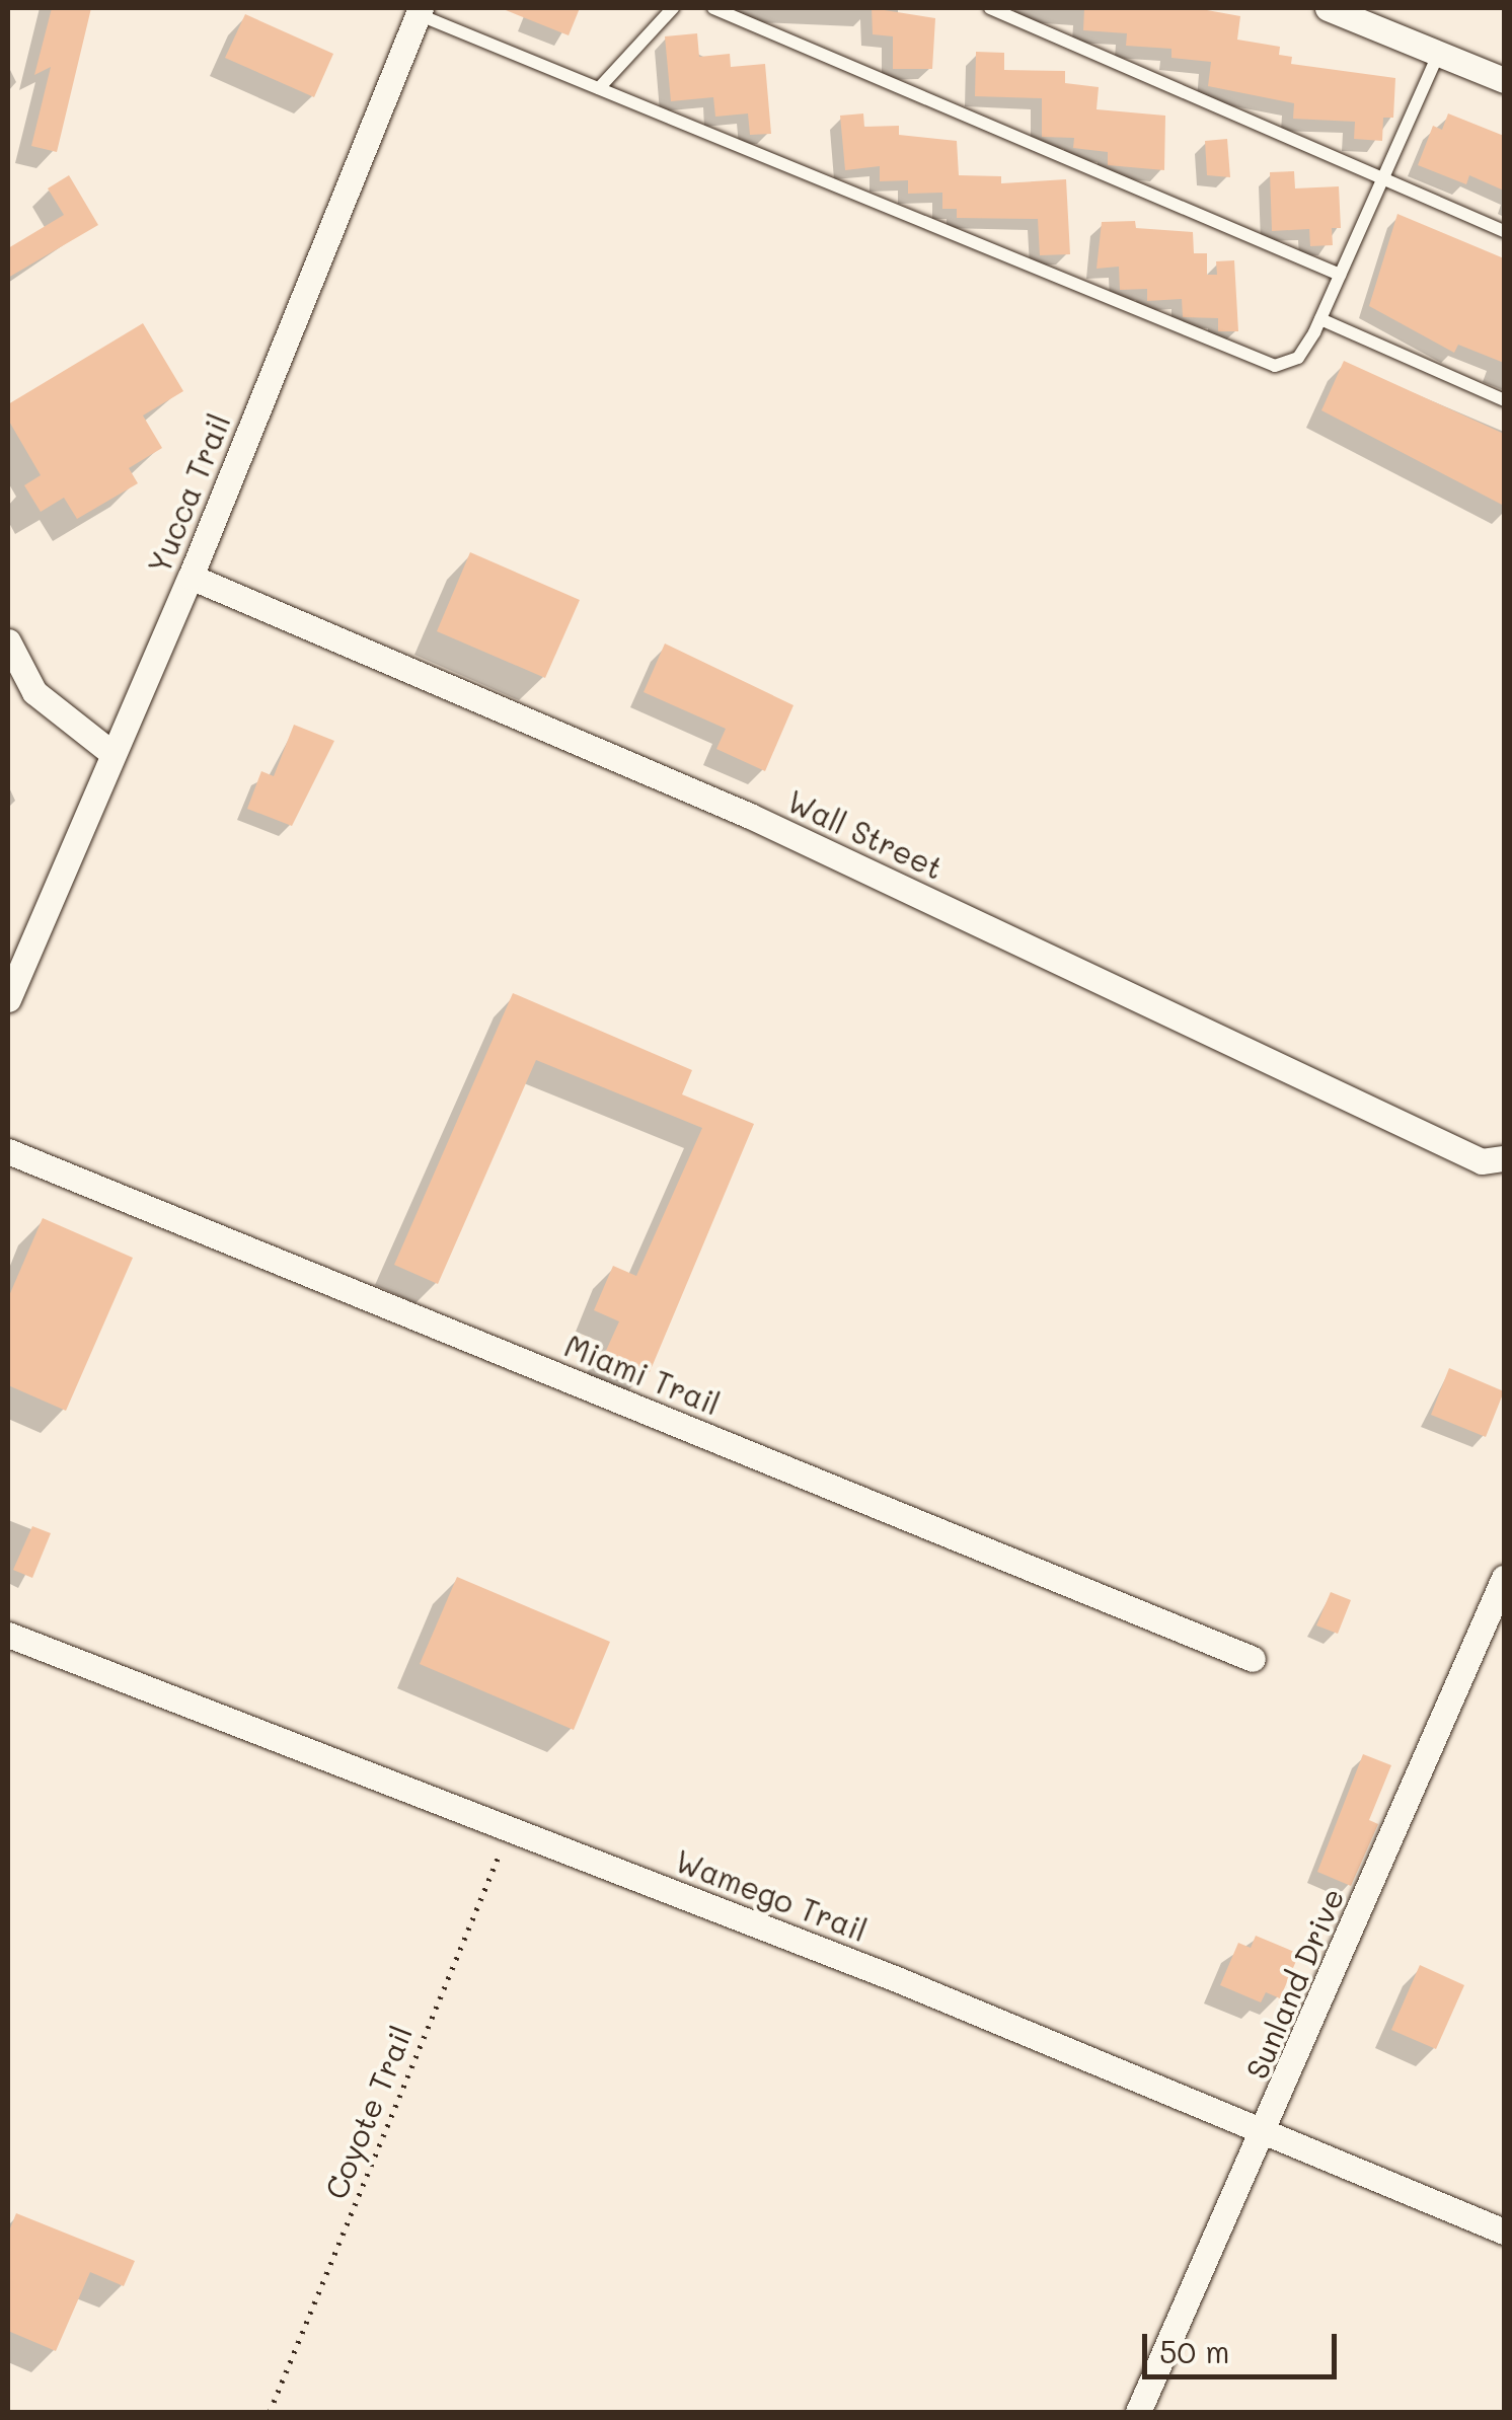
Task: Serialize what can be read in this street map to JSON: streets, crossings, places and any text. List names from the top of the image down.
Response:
{
  "streets": {
    "street": [
      "Yucca Trail",
      "Wall Street",
      "Miami Trail",
      "Wamego Trail",
      "Sunland Drive"
    ],
    "path": ["Coyote Trail"]
  },
  "crossings": [
    ["Yucca Trail", "Wall Street"],
    ["Wamego Trail", "Sunland Drive"],
    ["Wamego Trail", "Coyote Trail"]
  ],
  "scale_bar": "50 m"
}
